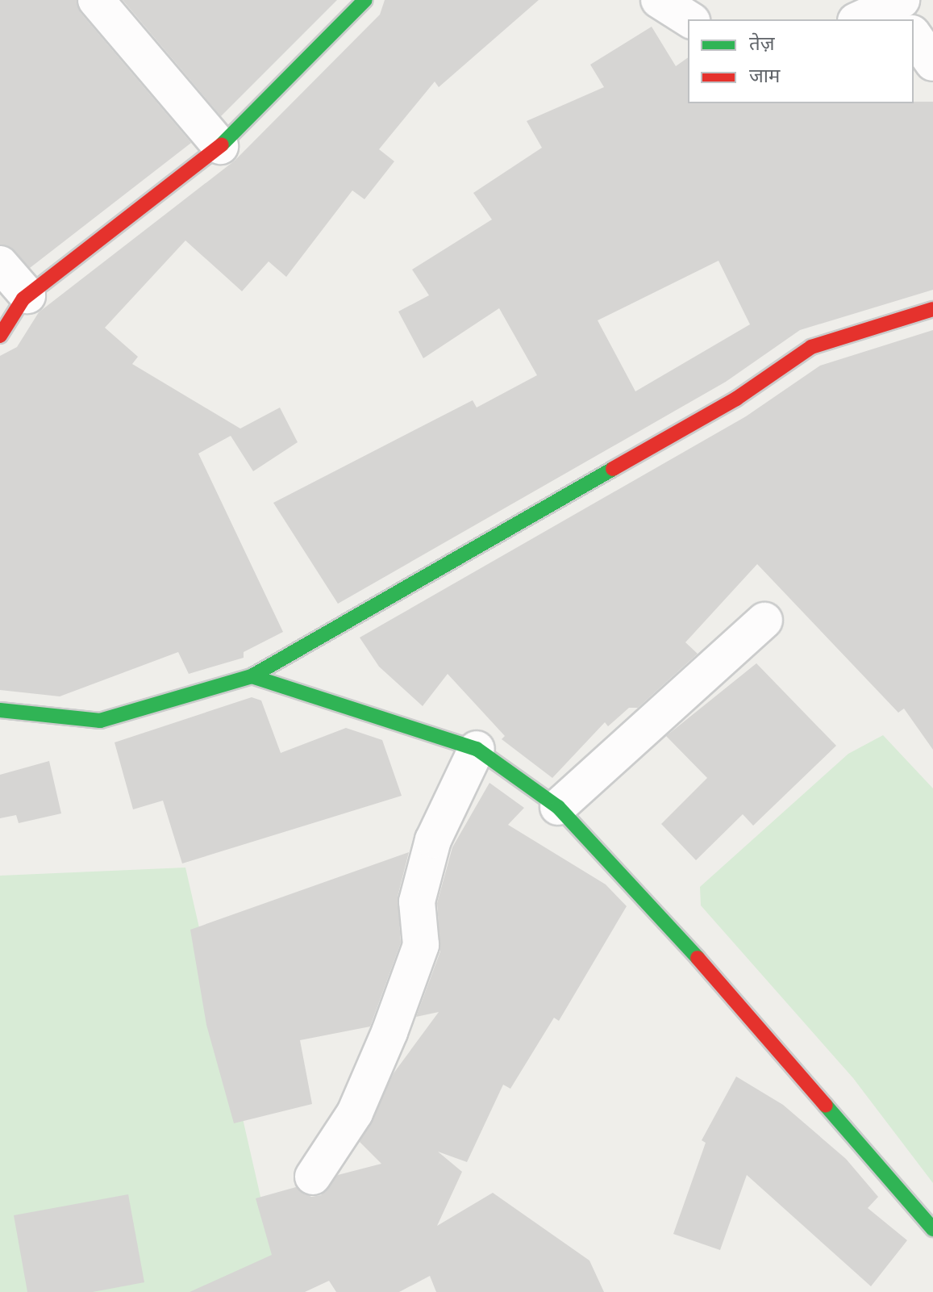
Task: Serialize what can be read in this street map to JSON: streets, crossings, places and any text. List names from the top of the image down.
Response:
{
  "legend": ["तेज़", "जाम"]
}
